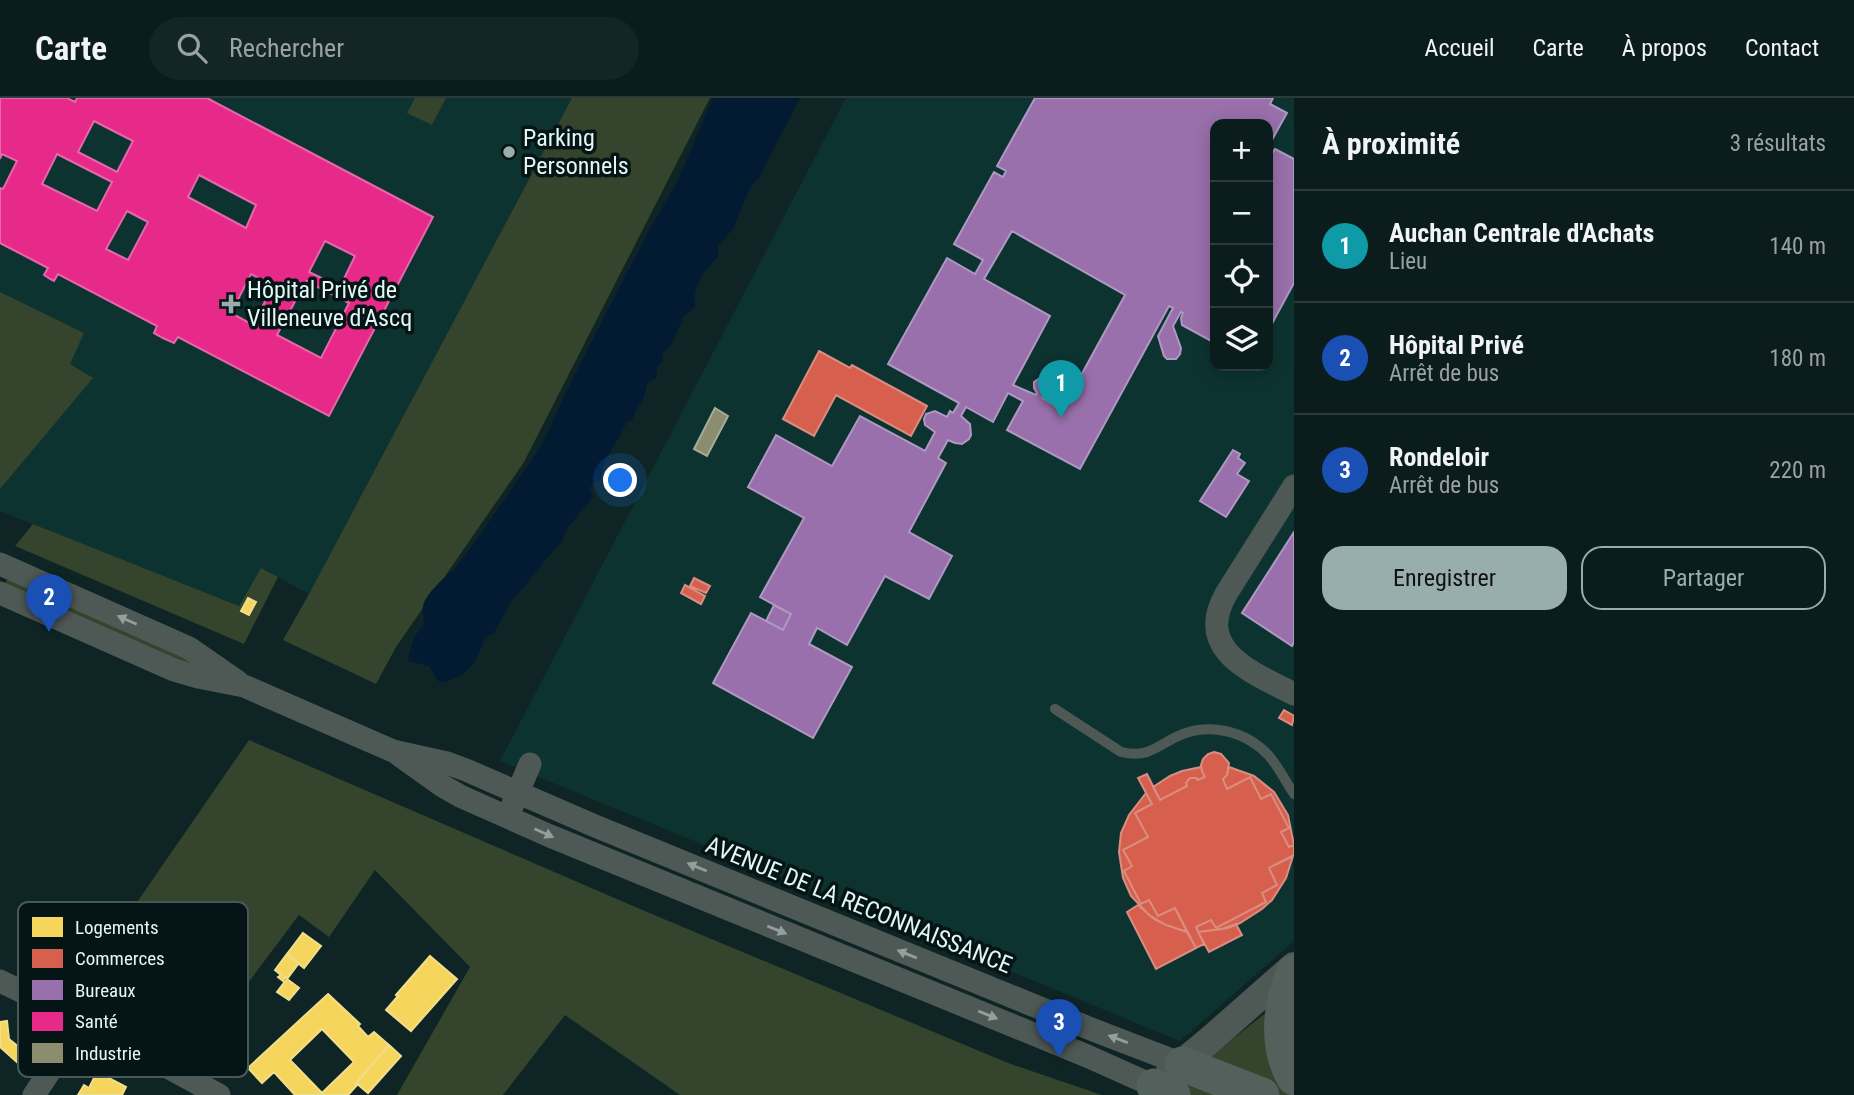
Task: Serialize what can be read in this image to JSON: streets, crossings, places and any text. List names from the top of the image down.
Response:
{
  "streets": {
    "street": ["AVENUE DE LA RECONNAISSANCE"]
  },
  "places": {
    "other": ["Parking Personnels"],
    "health": ["Hôpital Privé de Villeneuve d'Ascq"]
  },
  "legend": [
    "Logements",
    "Commerces",
    "Bureaux",
    "Santé",
    "Industrie"
  ],
  "page": {
    "header": "Carte",
    "search": "Rechercher",
    "nav": [
      "Accueil",
      "Carte",
      "À propos",
      "Contact"
    ],
    "heading": ["À proximité", "3 résultats"],
    "map_buttons": ["+", "−"],
    "list": [
      {
        "mark": "1",
        "name": "Auchan Centrale d'Achats",
        "note": "Lieu",
        "value": "140 m"
      },
      {
        "mark": "2",
        "name": "Hôpital Privé",
        "note": "Arrêt de bus",
        "value": "180 m"
      },
      {
        "mark": "3",
        "name": "Rondeloir",
        "note": "Arrêt de bus",
        "value": "220 m"
      }
    ],
    "pins": ["1", "2", "3"],
    "buttons": ["Enregistrer", "Partager"]
  }
}
